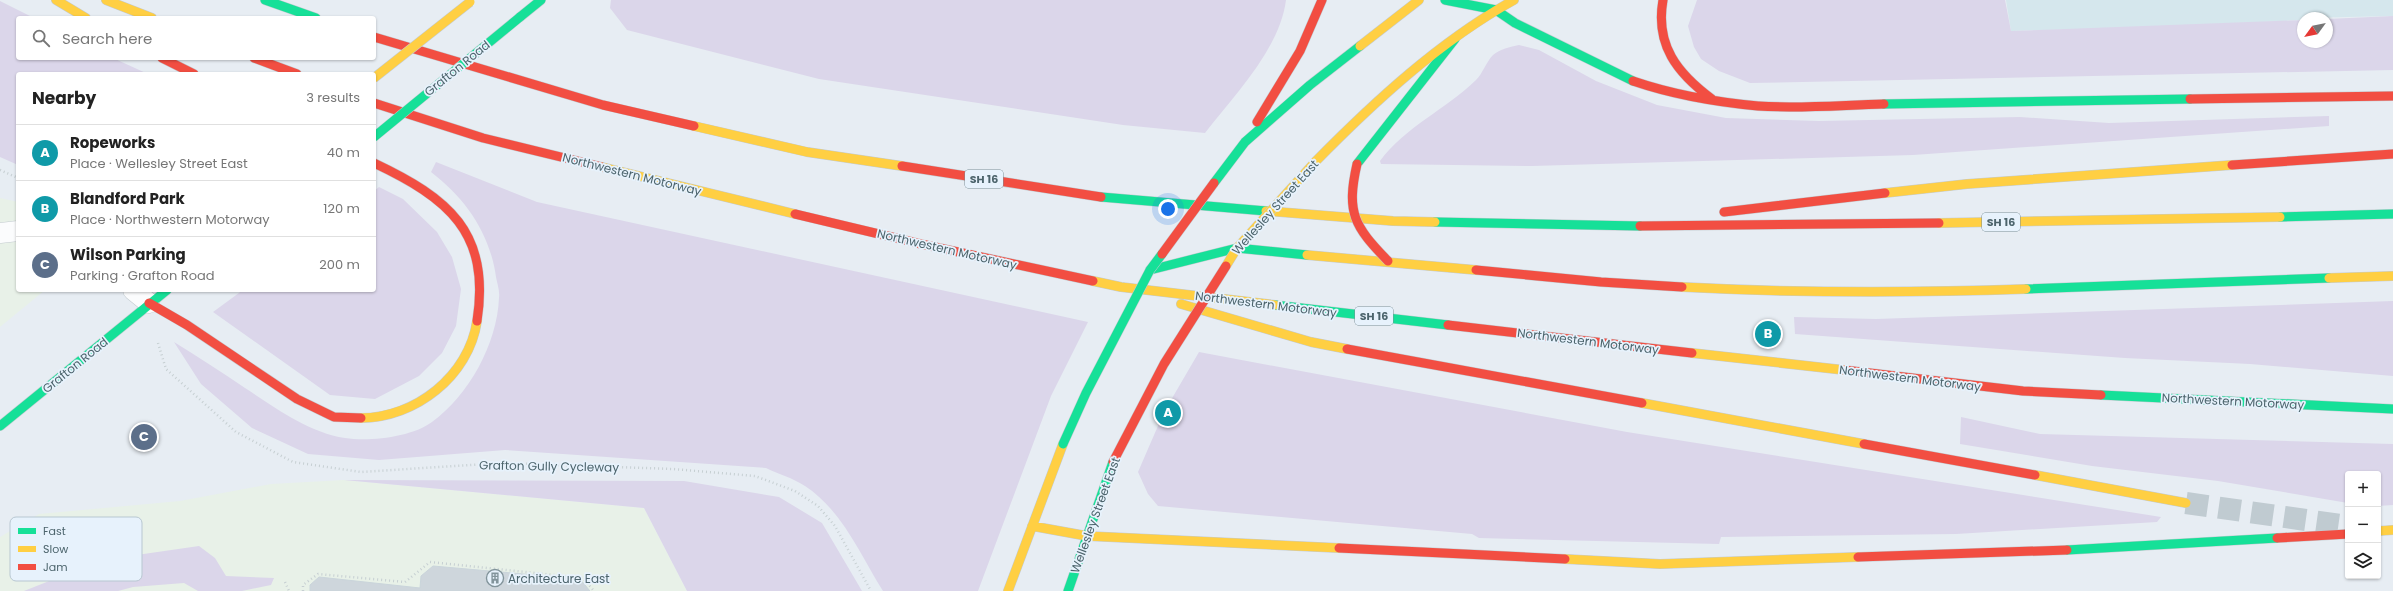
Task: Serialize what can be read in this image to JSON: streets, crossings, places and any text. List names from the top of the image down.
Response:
{
  "streets": {
    "main road": [
      "Grafton Road",
      "Northwestern Motorway",
      "SH 16",
      "Wellesley Street East"
    ],
    "path": ["Grafton Gully Cycleway"]
  },
  "places": {
    "building": ["Architecture East"]
  },
  "legend": ["Fast", "Slow", "Jam"],
  "north": "bottom left",
  "page": {
    "search": "Search here",
    "heading": ["Nearby", "3 results"],
    "list": [
      {
        "mark": "A",
        "name": "Ropeworks",
        "note": "Place · Wellesley Street East",
        "value": "40 m"
      },
      {
        "mark": "B",
        "name": "Blandford Park",
        "note": "Place · Northwestern Motorway",
        "value": "120 m"
      },
      {
        "mark": "C",
        "name": "Wilson Parking",
        "note": "Parking · Grafton Road",
        "value": "200 m"
      }
    ],
    "pins": ["B", "A", "C"],
    "map_buttons": ["+", "−"]
  }
}
